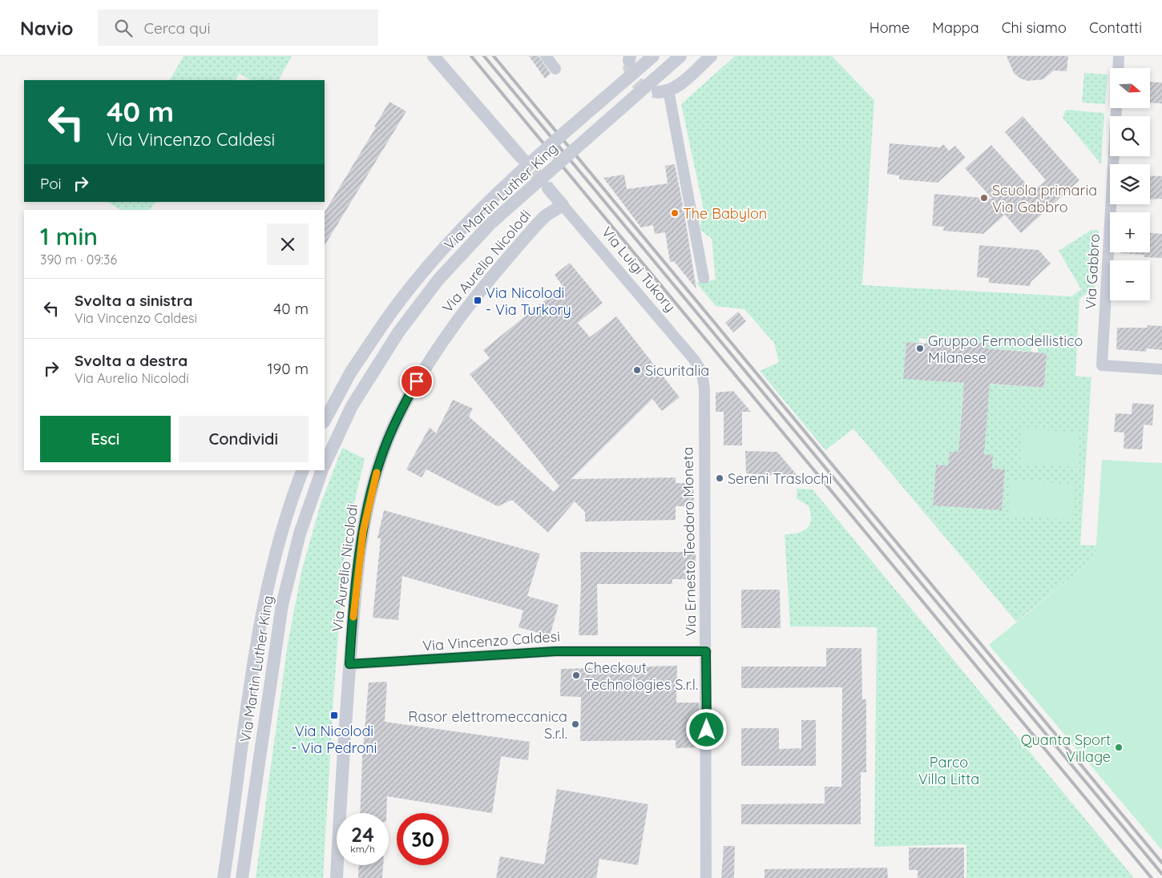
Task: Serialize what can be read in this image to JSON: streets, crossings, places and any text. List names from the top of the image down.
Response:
{
  "streets": {
    "street": [
      "Via Martin Luther King",
      "Via Aurelio Nicolodi",
      "Via Luigi Tukory",
      "Via Gabbro",
      "Via Ernesto Teodoro Moneta",
      "Via Vincenzo Caldesi"
    ]
  },
  "crossings": [
    ["Via Aurelio Nicolodi", "Via Luigi Tukory"],
    ["Via Aurelio Nicolodi", "Via Vincenzo Caldesi"],
    ["Via Luigi Tukory", "Via Ernesto Teodoro Moneta"],
    ["Via Ernesto Teodoro Moneta", "Via Vincenzo Caldesi"]
  ],
  "parks": ["Parco Villa Litta"],
  "places": {
    "other": [
      "Scuola primaria Via Gabbro",
      "The Babylon",
      "Gruppo Fermodellistico Milanese",
      "Sicuritalia",
      "Sereni Traslochi",
      "Checkout Technologies S.r.l.",
      "Rasor elettromeccanica S.r.l.",
      "Quanta Sport Village"
    ],
    "transit": ["Via Nicolodi - Via Turkory", "Via Nicolodi - Via Pedroni"]
  },
  "north": "right",
  "page": {
    "header": "Navio",
    "search": "Cerca qui",
    "nav": [
      "Home",
      "Mappa",
      "Chi siamo",
      "Contatti"
    ],
    "map_buttons": ["+", "−"],
    "turn": ["40 m", "Via Vincenzo Caldesi"],
    "then": "Poi",
    "heading": ["1 min", "390 m · 09:36"],
    "list": [
      {
        "name": "Svolta a sinistra",
        "note": "Via Vincenzo Caldesi",
        "value": "40 m"
      },
      {
        "name": "Svolta a destra",
        "note": "Via Aurelio Nicolodi",
        "value": "190 m"
      }
    ],
    "buttons": ["Esci", "Condividi"],
    "speed": "24 km/h",
    "limit": "30"
  }
}
